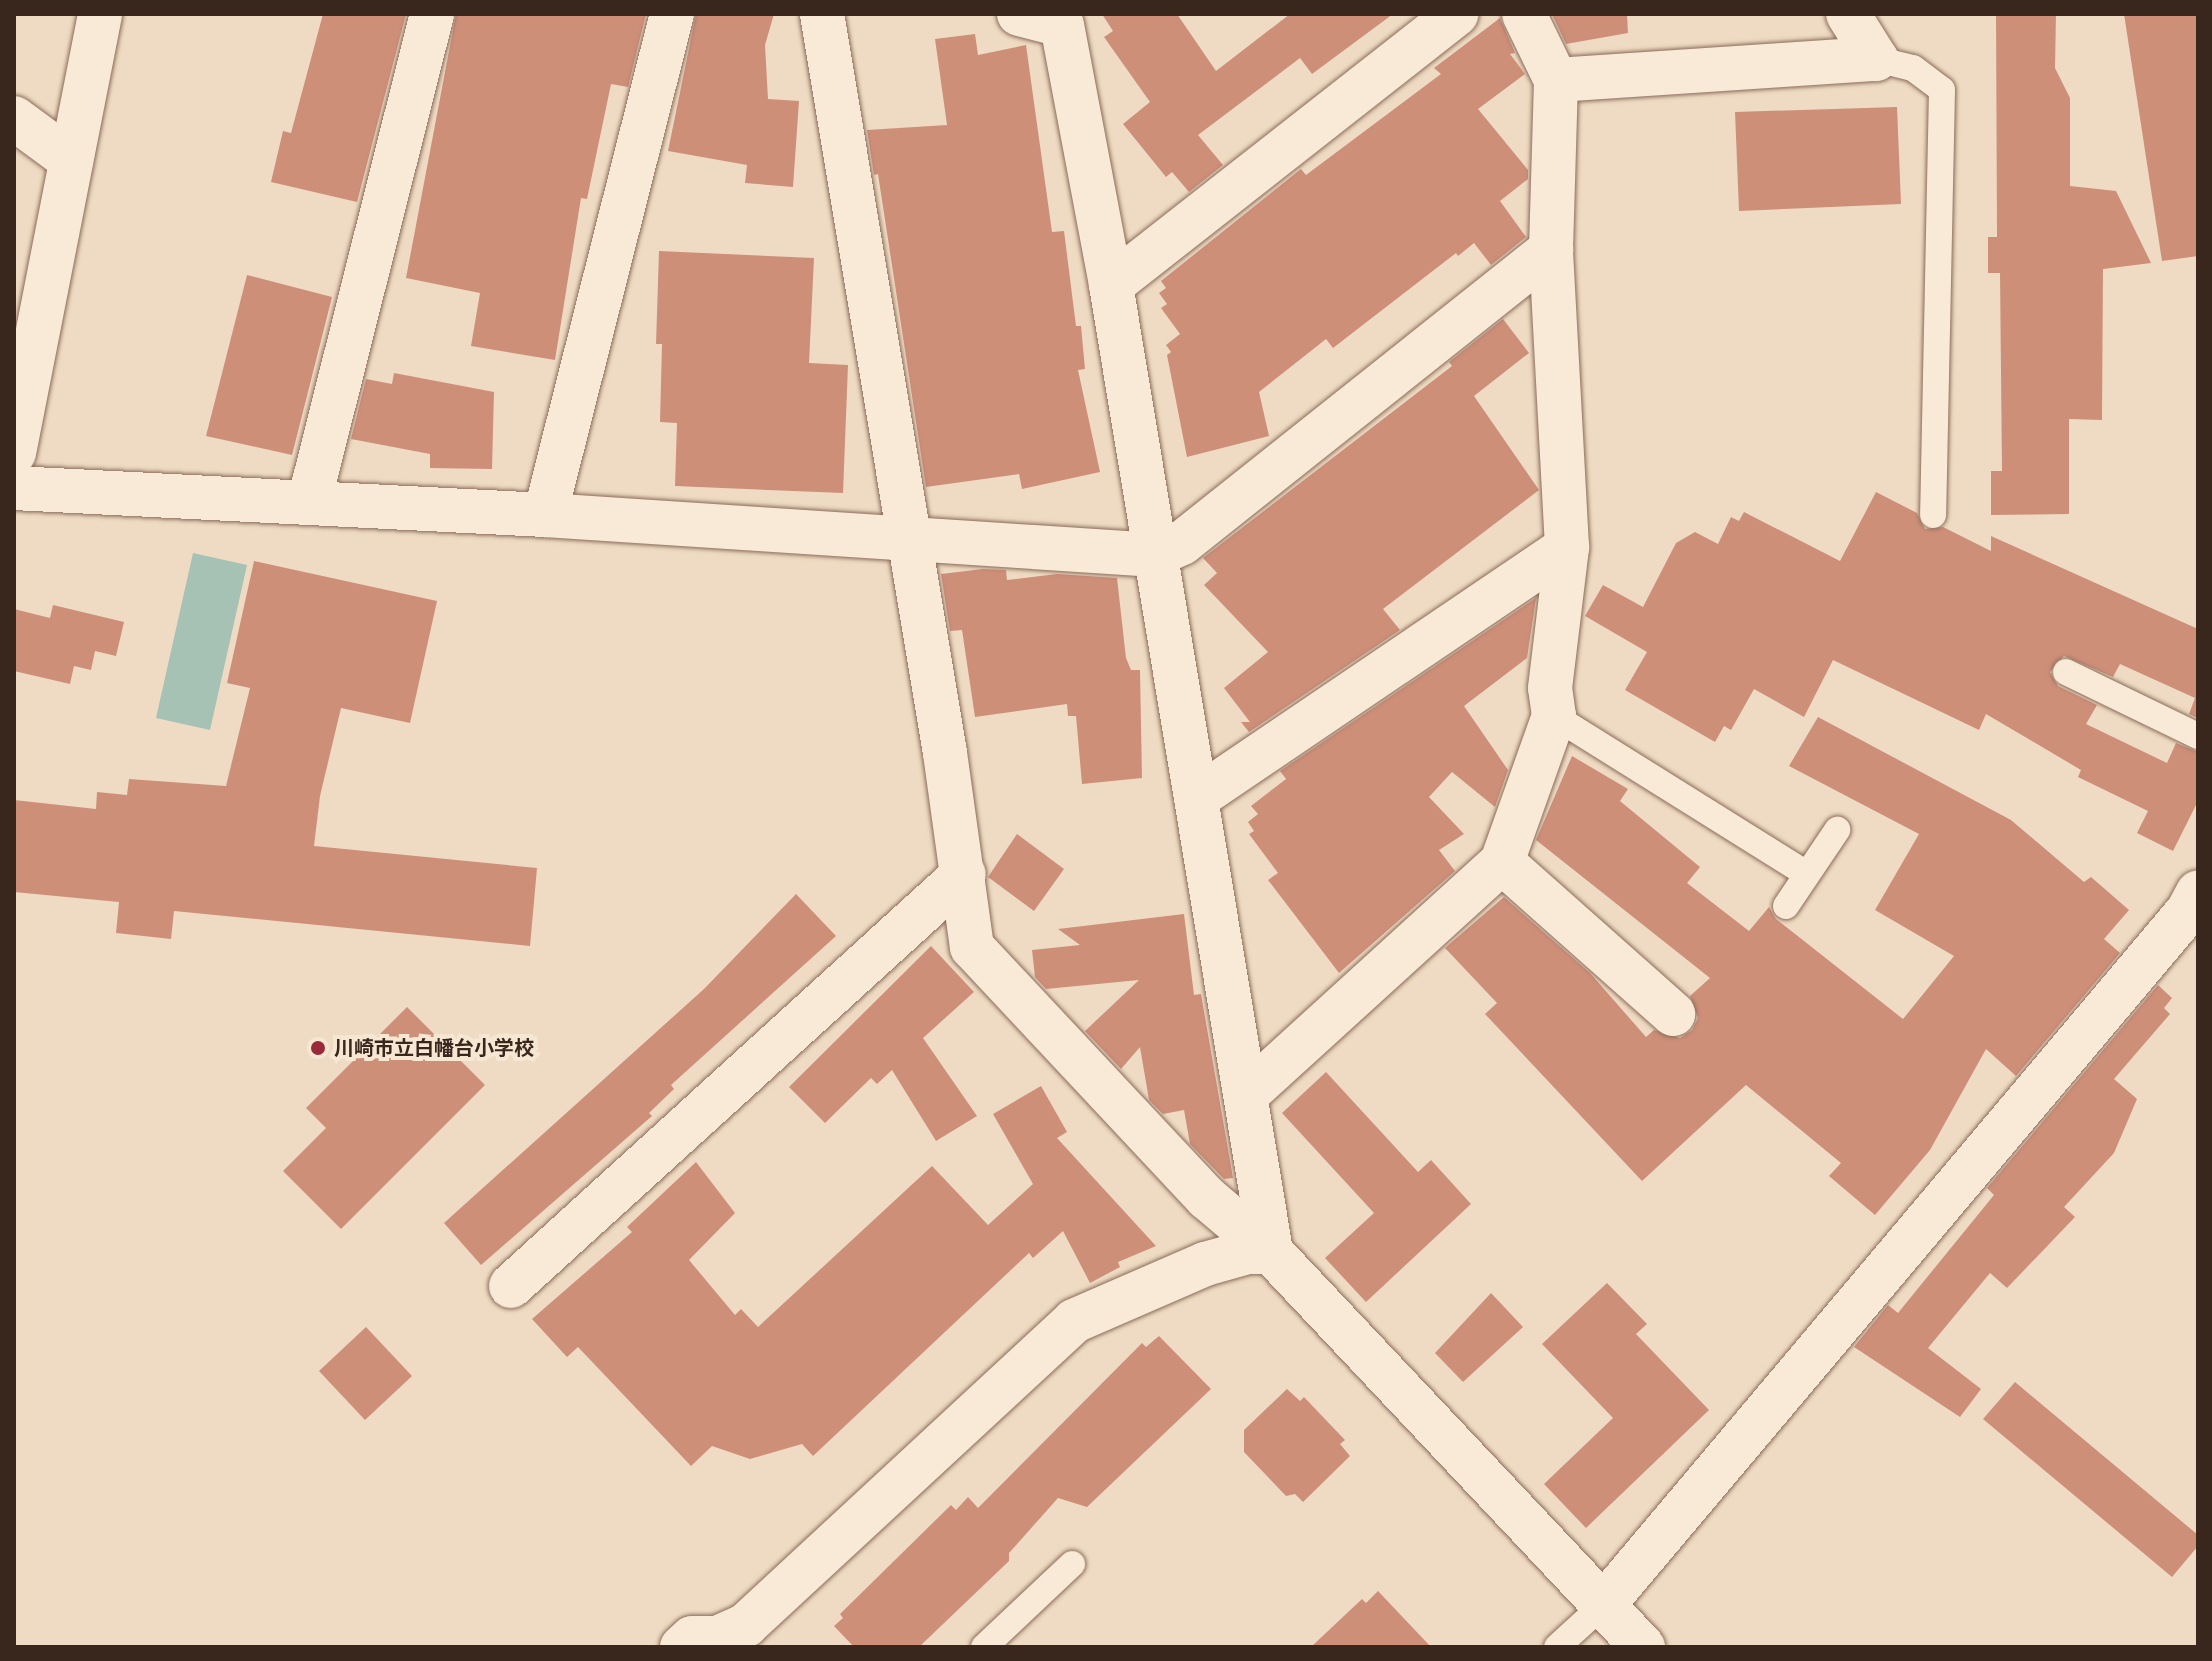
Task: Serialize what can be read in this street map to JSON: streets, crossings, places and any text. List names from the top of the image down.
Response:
{
  "places": ["川崎市立白幡台小学校"]
}
